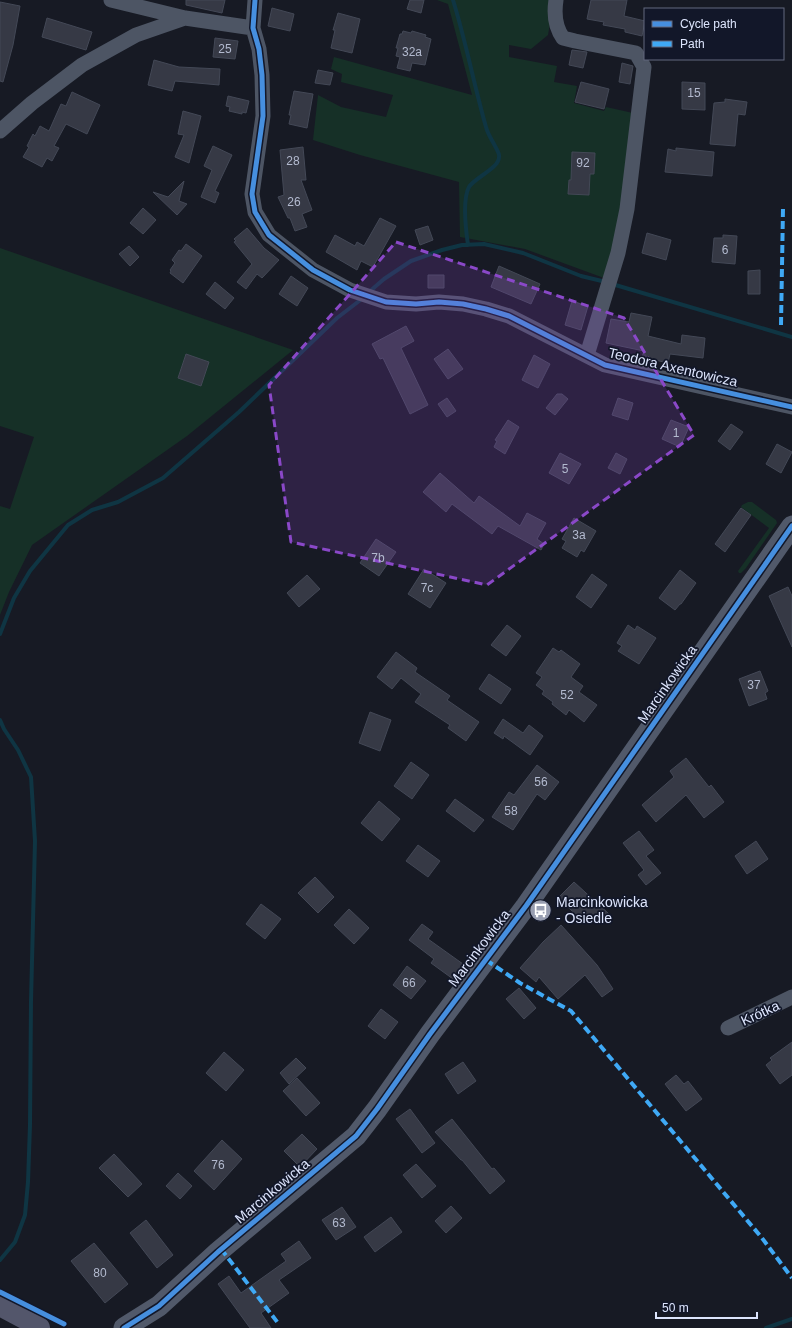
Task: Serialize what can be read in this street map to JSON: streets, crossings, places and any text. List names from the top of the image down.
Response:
{
  "streets": {
    "street": ["Teodora Axentowicza", "Marcinkowicka", "Krótka"]
  },
  "places": {
    "bus stop": ["Marcinkowicka - Osiedle"]
  },
  "house_numbers": [
    "25",
    "32a",
    "15",
    "28",
    "92",
    "26",
    "6",
    "1",
    "5",
    "3a",
    "7b",
    "7c",
    "37",
    "52",
    "56",
    "58",
    "66",
    "76",
    "63",
    "80"
  ],
  "legend": ["Cycle path", "Path"],
  "scale_bar": "50 m"
}
